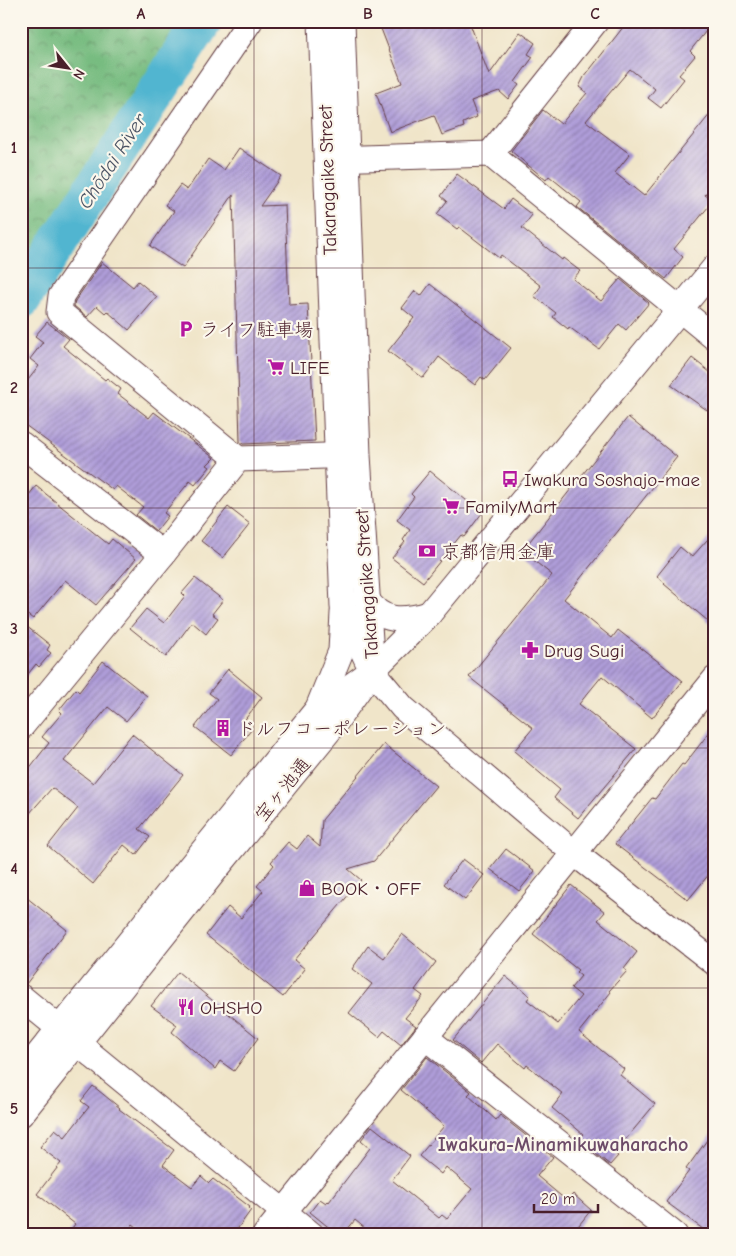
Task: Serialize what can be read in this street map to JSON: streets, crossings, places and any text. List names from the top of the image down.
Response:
{
  "streets": {
    "street": ["Takaragaike Street", "宝ヶ池通"]
  },
  "crossings": [
    ["Takaragaike Street", "宝ヶ池通"]
  ],
  "districts": ["Iwakura-Minamikuwaharacho"],
  "water": ["Chōdai River"],
  "places": {
    "parking": ["ライフ駐車場"],
    "supermarket": ["LIFE", "FamilyMart"],
    "bus stop": ["Iwakura Soshajo-mae"],
    "bank": ["京都信用金庫"],
    "pharmacy": ["Drug Sugi"],
    "building": ["ドルフコーポレーション"],
    "shop": ["BOOK・OFF"],
    "restaurant": ["OHSHO"]
  },
  "scale_bar": "20 m",
  "north": "bottom right",
  "grid": {
    "columns": ["A", "B", "C"],
    "rows": [
      "1",
      "2",
      "3",
      "4",
      "5"
    ]
  }
}
